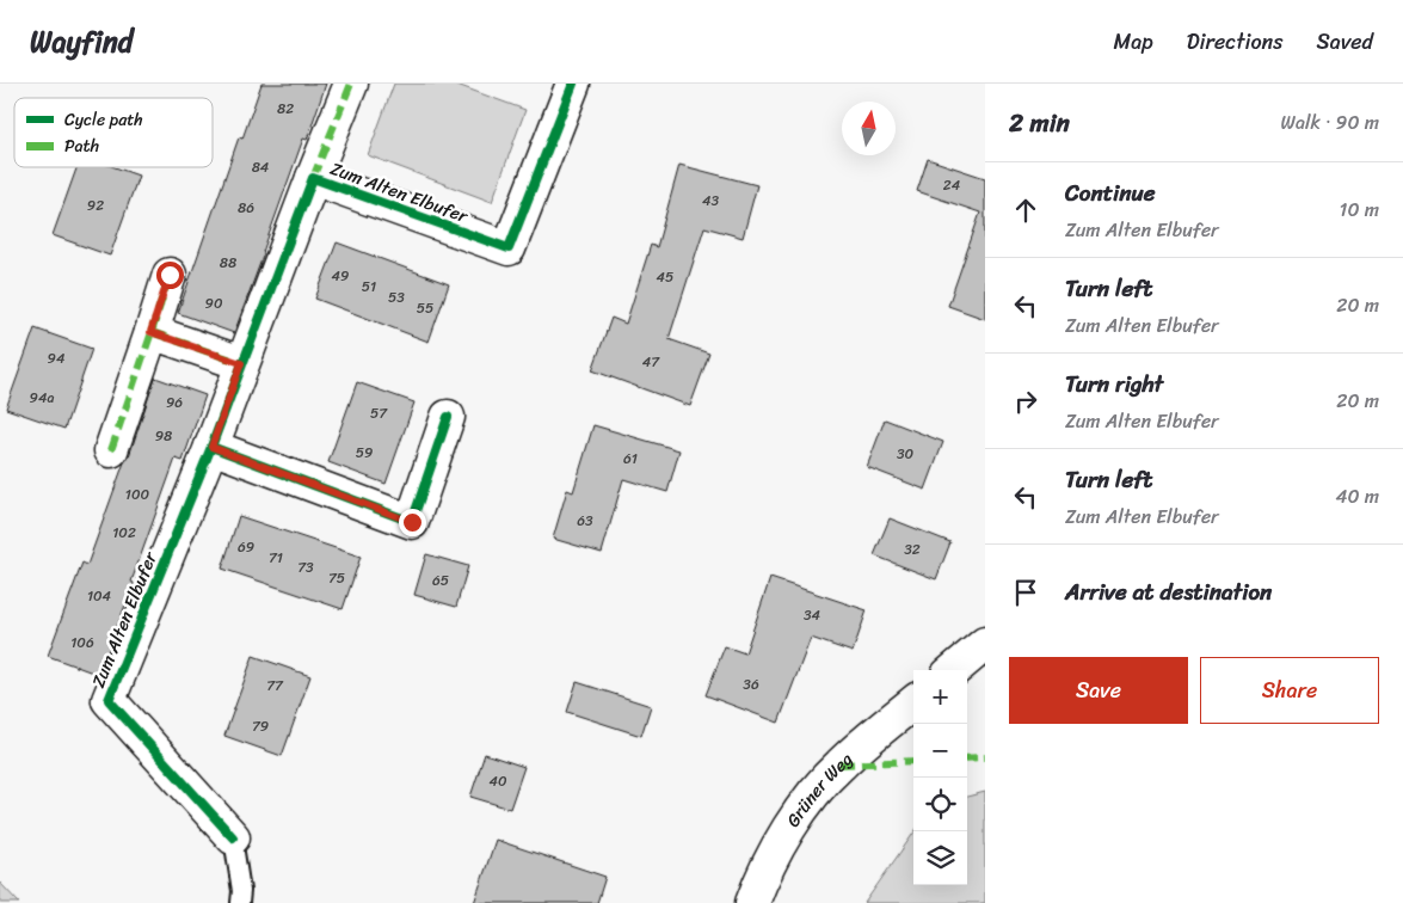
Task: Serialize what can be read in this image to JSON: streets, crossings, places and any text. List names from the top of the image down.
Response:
{
  "streets": {
    "street": ["Zum Alten Elbufer", "Grüner Weg"]
  },
  "house_numbers": [
    "82",
    "84",
    "24",
    "43",
    "92",
    "86",
    "88",
    "49",
    "45",
    "51",
    "53",
    "90",
    "55",
    "94",
    "47",
    "94a",
    "96",
    "57",
    "98",
    "59",
    "30",
    "61",
    "100",
    "63",
    "102",
    "69",
    "32",
    "71",
    "73",
    "75",
    "65",
    "104",
    "34",
    "106",
    "36",
    "77",
    "79",
    "40"
  ],
  "legend": ["Cycle path", "Path"],
  "north": "top",
  "page": {
    "header": "Wayfind",
    "nav": ["Map", "Directions", "Saved"],
    "heading": ["2 min", "Walk · 90 m"],
    "list": [
      ["Continue", "Zum Alten Elbufer", "10 m"],
      ["Turn left", "Zum Alten Elbufer", "20 m"],
      ["Turn right", "Zum Alten Elbufer", "20 m"],
      ["Turn left", "Zum Alten Elbufer", "40 m"],
      "Arrive at destination"
    ],
    "buttons": ["Save", "Share"],
    "map_buttons": ["+", "−"]
  }
}
